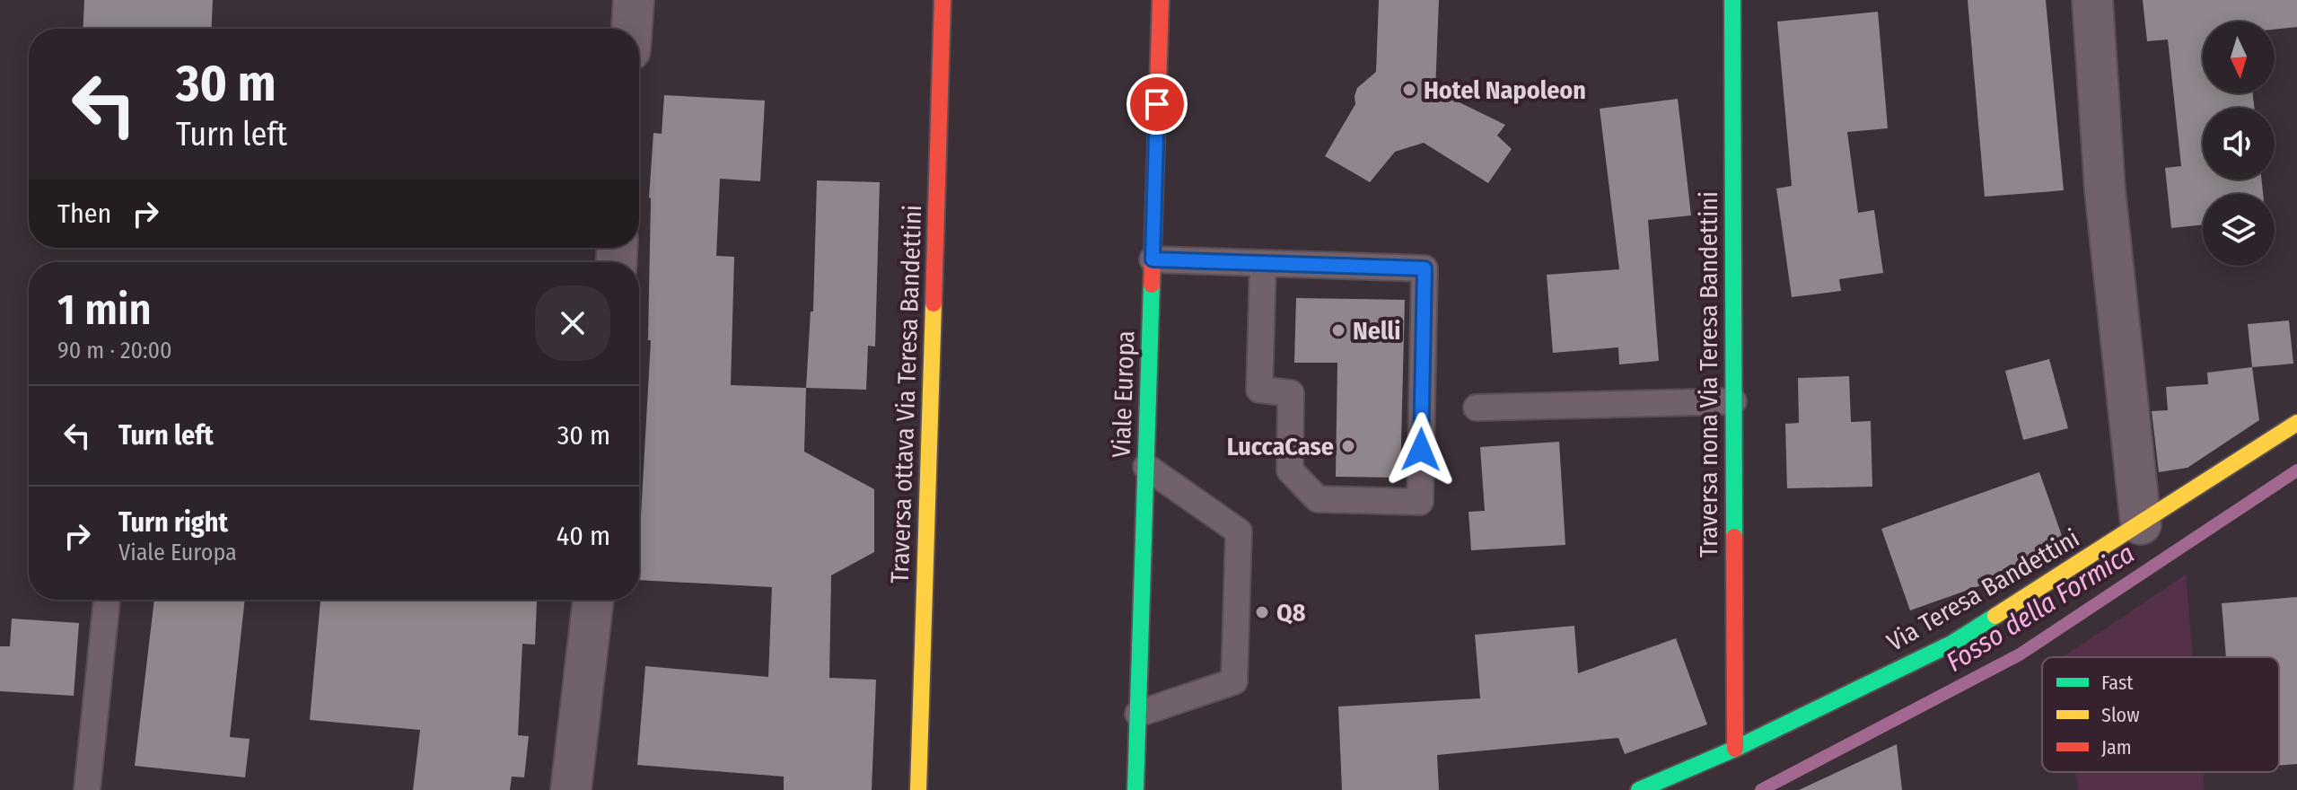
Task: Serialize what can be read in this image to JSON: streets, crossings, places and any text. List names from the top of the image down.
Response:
{
  "streets": {
    "street": [
      "Traversa nona Via Teresa Bandettini",
      "Traversa ottava Via Teresa Bandettini",
      "Viale Europa",
      "Via Teresa Bandettini"
    ]
  },
  "crossings": [
    ["Traversa nona Via Teresa Bandettini", "Via Teresa Bandettini"]
  ],
  "water": ["Fosso della Formica"],
  "places": [
    "Hotel Napoleon",
    "Nelli",
    "LuccaCase",
    "Q8"
  ],
  "legend": ["Fast", "Slow", "Jam"],
  "north": "bottom",
  "page": {
    "turn": ["30 m", "Turn left"],
    "then": "Then",
    "heading": ["1 min", "90 m · 20:00"],
    "list": [
      {
        "name": "Turn left",
        "value": "30 m"
      },
      {
        "name": "Turn right",
        "note": "Viale Europa",
        "value": "40 m"
      }
    ]
  }
}
